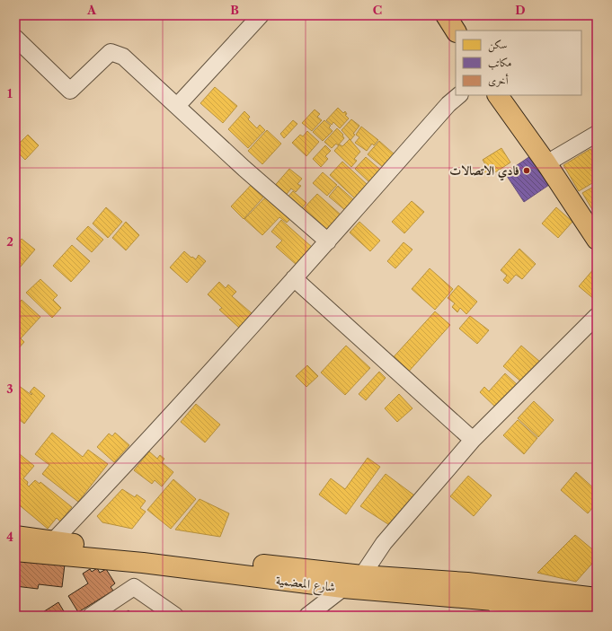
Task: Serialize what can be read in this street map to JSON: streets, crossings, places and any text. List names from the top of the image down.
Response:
{
  "streets": {
    "main road": ["شارع المعضمية"]
  },
  "places": ["فادي الاتصالات"],
  "legend": ["سكن", "مكاتب", "أخرى"],
  "grid": {
    "columns": [
      "A",
      "B",
      "C",
      "D"
    ],
    "rows": [
      "1",
      "2",
      "3",
      "4"
    ]
  }
}
